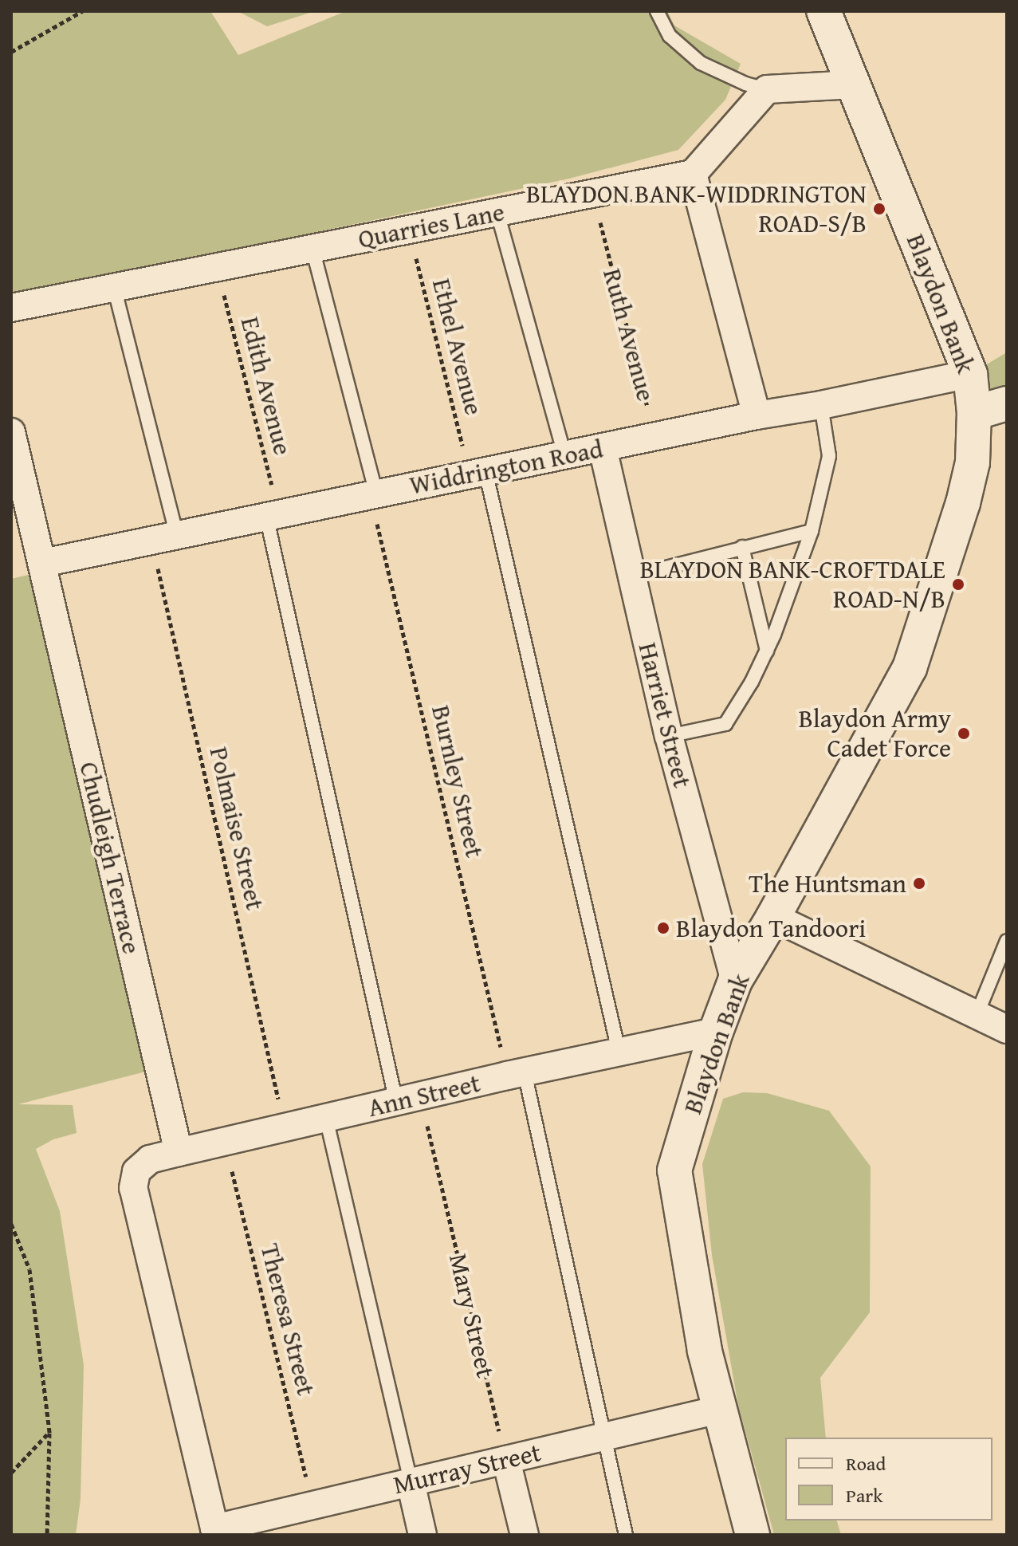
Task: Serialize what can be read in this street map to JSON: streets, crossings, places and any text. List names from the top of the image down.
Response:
{
  "streets": {
    "street": [
      "Quarries Lane",
      "Blaydon Bank",
      "Widdrington Road",
      "Harriet Street",
      "Chudleigh Terrace",
      "Ann Street",
      "Murray Street"
    ],
    "path": [
      "Ruth Avenue",
      "Ethel Avenue",
      "Edith Avenue",
      "Burnley Street",
      "Polmaise Street",
      "Mary Street",
      "Theresa Street"
    ]
  },
  "crossings": [
    ["Quarries Lane", "Ruth Avenue"],
    ["Quarries Lane", "Ethel Avenue"],
    ["Quarries Lane", "Edith Avenue"],
    ["Blaydon Bank", "Widdrington Road"],
    ["Blaydon Bank", "Harriet Street"],
    ["Blaydon Bank", "Ann Street"],
    ["Blaydon Bank", "Murray Street"],
    ["Ruth Avenue", "Widdrington Road"],
    ["Ethel Avenue", "Widdrington Road"],
    ["Edith Avenue", "Widdrington Road"],
    ["Widdrington Road", "Harriet Street"],
    ["Widdrington Road", "Burnley Street"],
    ["Widdrington Road", "Polmaise Street"],
    ["Widdrington Road", "Chudleigh Terrace"],
    ["Burnley Street", "Ann Street"],
    ["Polmaise Street", "Ann Street"],
    ["Chudleigh Terrace", "Ann Street"],
    ["Ann Street", "Mary Street"],
    ["Ann Street", "Theresa Street"],
    ["Ann Street", "Murray Street"],
    ["Mary Street", "Murray Street"],
    ["Theresa Street", "Murray Street"]
  ],
  "places": [
    "BLAYDON BANK-WIDDRINGTON ROAD-S/B",
    "BLAYDON BANK-CROFTDALE ROAD-N/B",
    "Blaydon Army Cadet Force",
    "The Huntsman",
    "Blaydon Tandoori"
  ],
  "legend": ["Road", "Park"]
}
